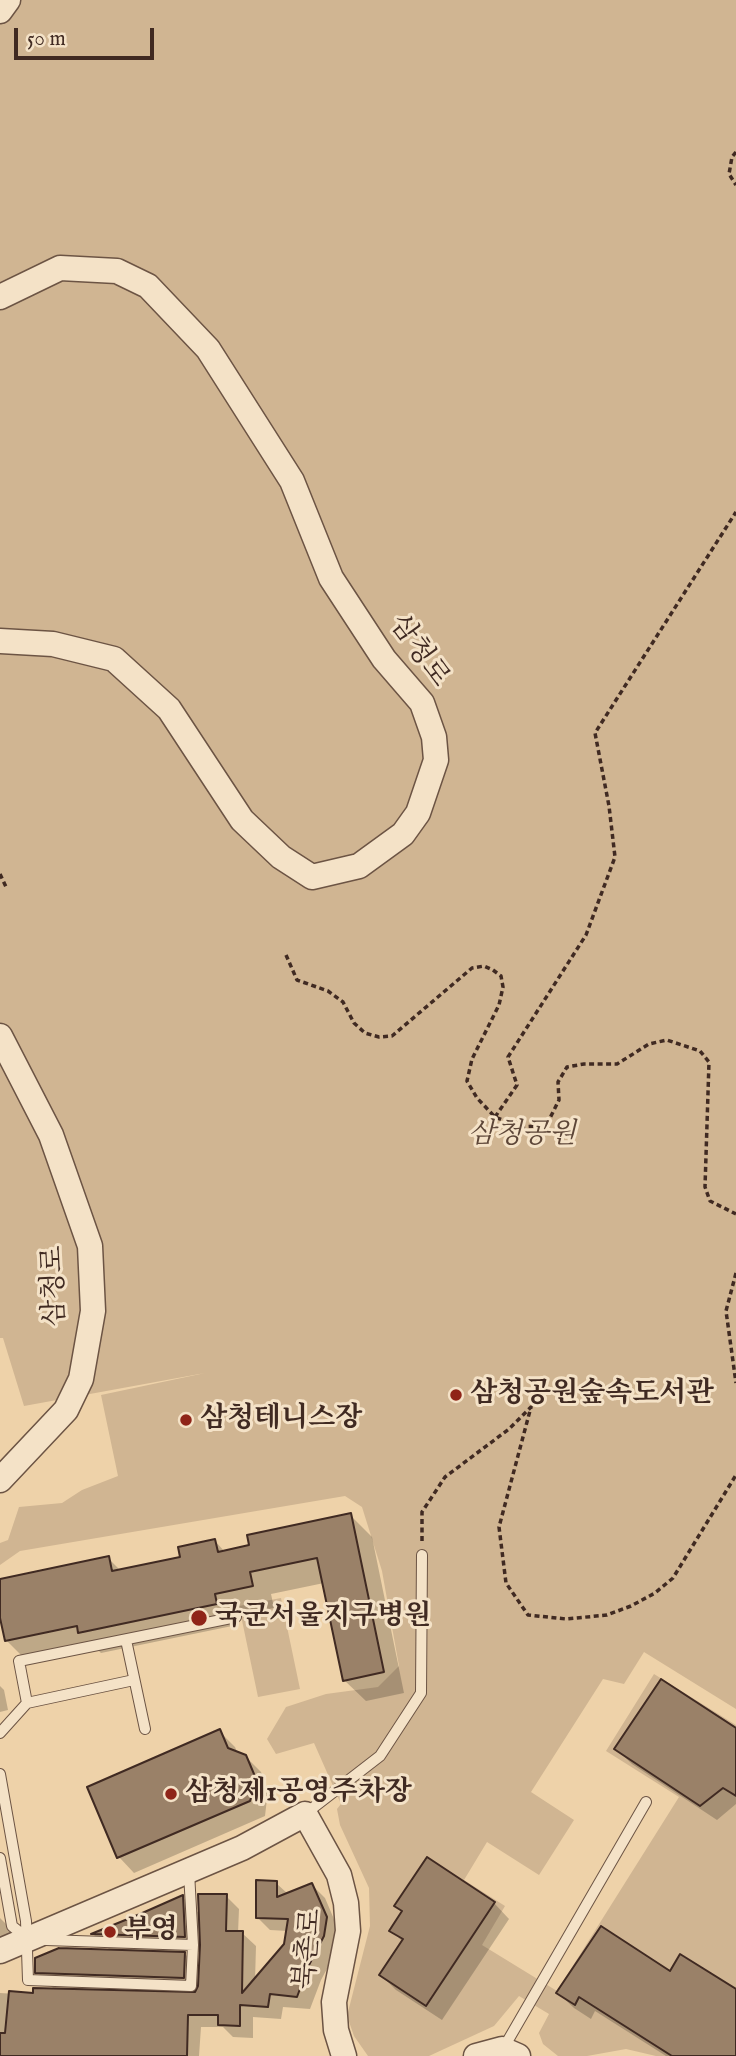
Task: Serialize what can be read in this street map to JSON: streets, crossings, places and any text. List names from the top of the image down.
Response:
{
  "streets": {
    "street": ["삼청로", "북촌로"]
  },
  "parks": ["삼청공원"],
  "places": [
    "삼청공원숲속도서관",
    "삼청테니스장",
    "국군서울지구병원",
    "삼청제1공영주차장",
    "부영"
  ],
  "scale_bar": "50 m"
}
